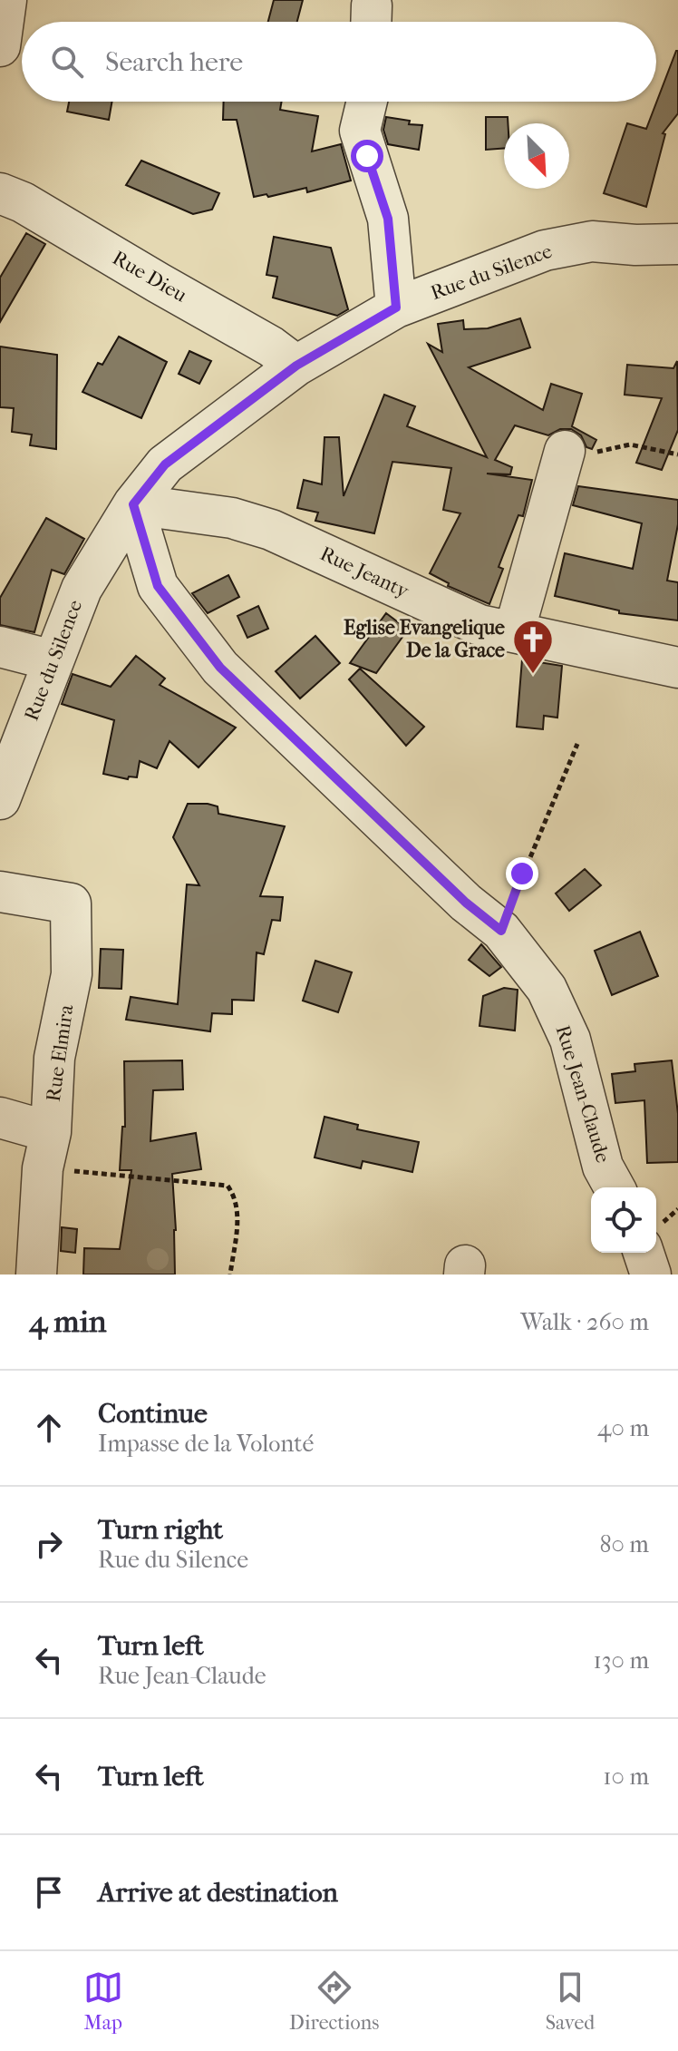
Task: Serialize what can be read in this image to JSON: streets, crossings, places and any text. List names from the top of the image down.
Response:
{
  "streets": {
    "street": [
      "Rue du Silence",
      "Rue Dieu",
      "Rue Jeanty",
      "Rue Elmira",
      "Rue Jean-Claude"
    ]
  },
  "crossings": [
    ["Rue du Silence", "Rue Dieu"],
    ["Rue du Silence", "Rue Jeanty"],
    ["Rue du Silence", "Rue Jean-Claude"],
    ["Rue Jeanty", "Rue Jean-Claude"]
  ],
  "places": {
    "church": ["Eglise Evangelique De la Grace"]
  },
  "north": "bottom right",
  "page": {
    "search": "Search here",
    "heading": ["4 min", "Walk · 260 m"],
    "list": [
      ["Continue", "Impasse de la Volonté", "40 m"],
      ["Turn right", "Rue du Silence", "80 m"],
      ["Turn left", "Rue Jean-Claude", "130 m"],
      ["Turn left", "10 m"],
      "Arrive at destination"
    ],
    "nav": ["Map", "Directions", "Saved"]
  }
}
